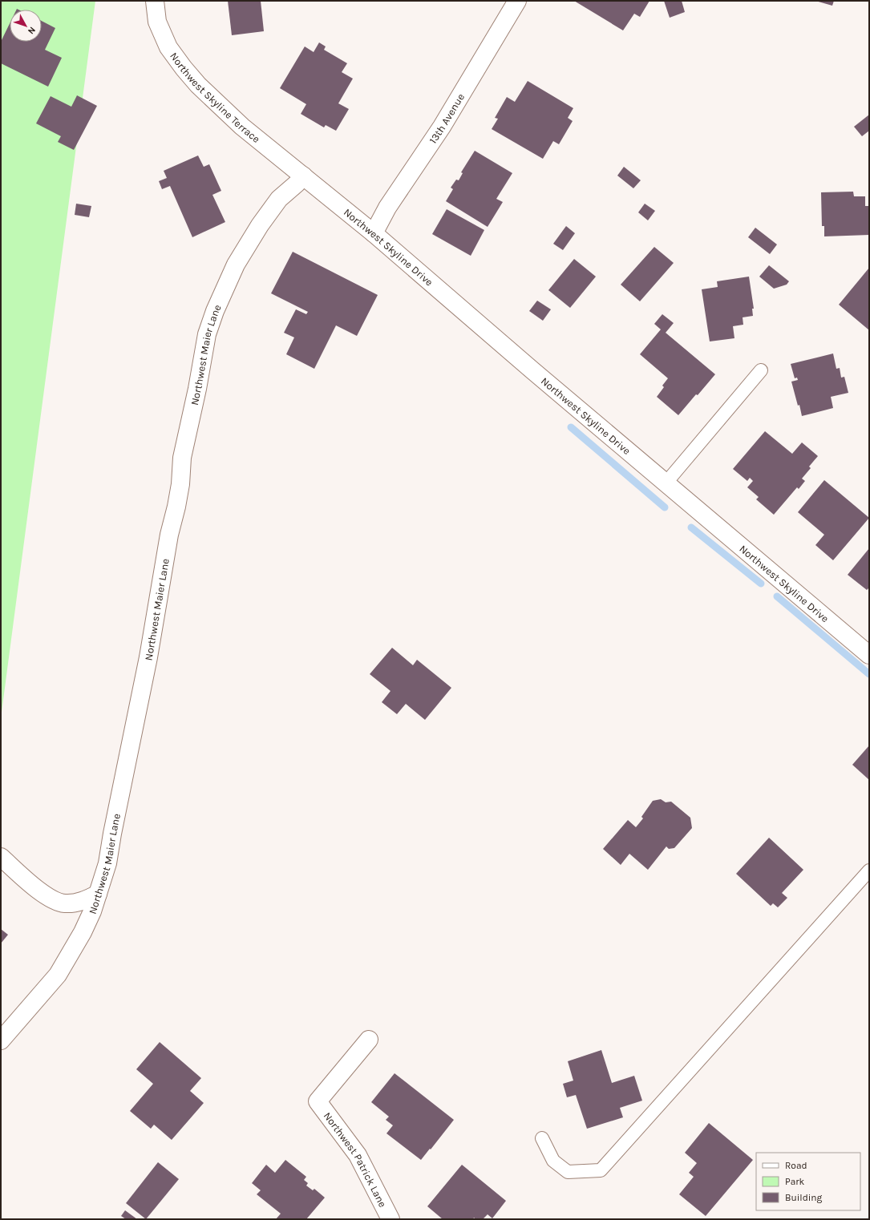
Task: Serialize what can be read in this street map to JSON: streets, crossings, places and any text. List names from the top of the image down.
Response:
{
  "streets": {
    "street": [
      "Northwest Skyline Terrace",
      "13th Avenue",
      "Northwest Skyline Drive",
      "Northwest Maier Lane",
      "Northwest Patrick Lane"
    ]
  },
  "crossings": [
    ["Northwest Skyline Terrace", "Northwest Skyline Drive"],
    ["Northwest Skyline Terrace", "Northwest Maier Lane"],
    ["13th Avenue", "Northwest Skyline Drive"],
    ["Northwest Skyline Drive", "Northwest Maier Lane"]
  ],
  "legend": ["Road", "Park", "Building"],
  "north": "bottom right"
}
